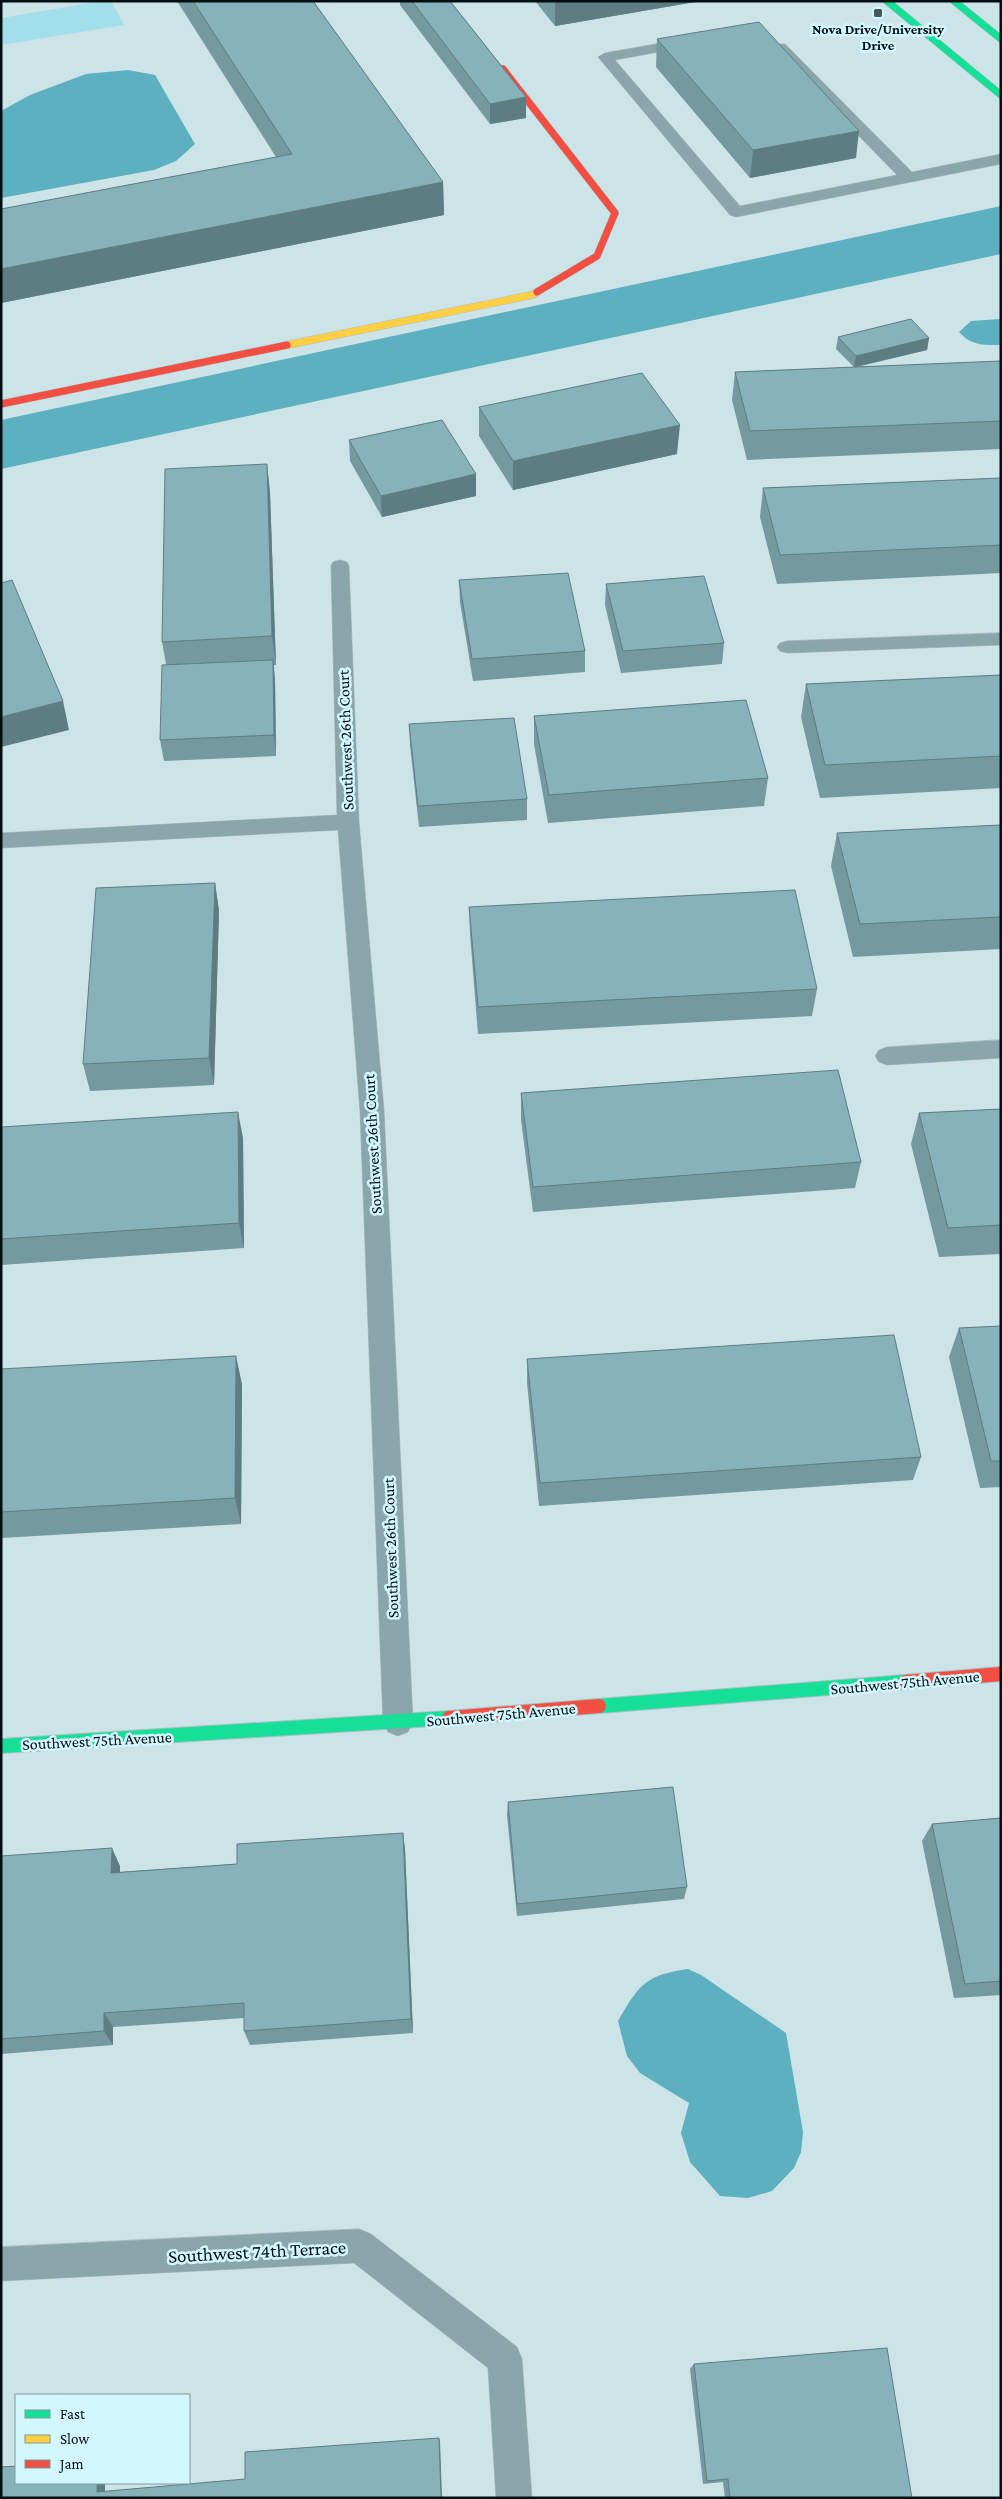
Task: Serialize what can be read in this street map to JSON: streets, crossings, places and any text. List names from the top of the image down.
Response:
{
  "streets": {
    "street": ["Southwest 75th Avenue"],
    "lane": ["Southwest 26th Court", "Southwest 74th Terrace"]
  },
  "crossings": [
    ["Southwest 26th Court", "Southwest 75th Avenue"]
  ],
  "places": {
    "transit": ["Nova Drive/University Drive"]
  },
  "legend": ["Fast", "Slow", "Jam"]
}
